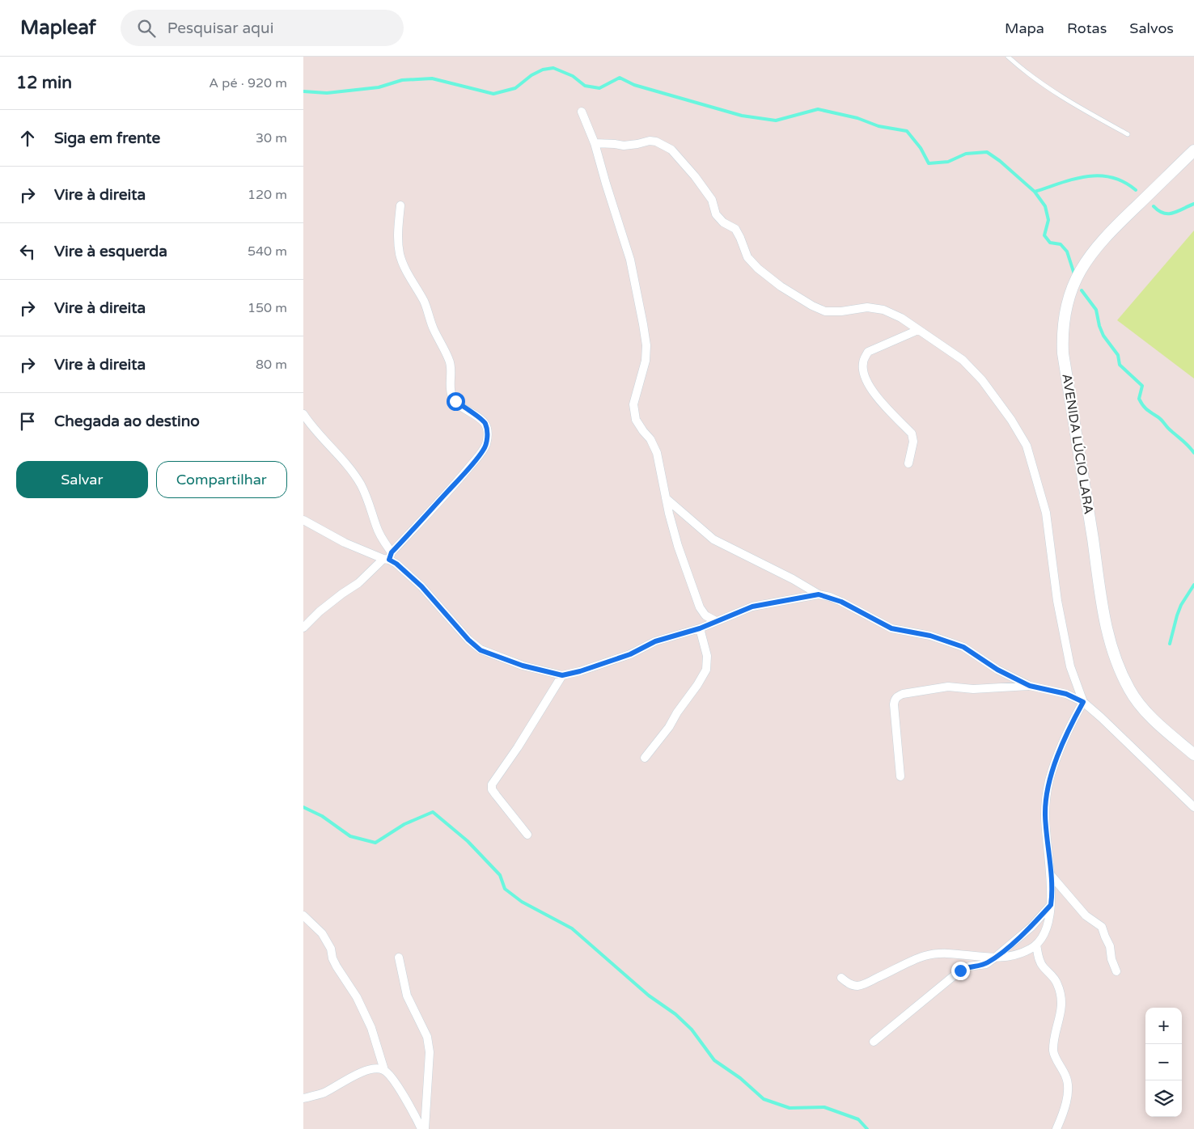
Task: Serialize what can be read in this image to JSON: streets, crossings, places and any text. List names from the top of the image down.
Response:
{
  "streets": {
    "main road": ["AVENIDA LÚCIO LARA"]
  },
  "page": {
    "header": "Mapleaf",
    "search": "Pesquisar aqui",
    "nav": ["Mapa", "Rotas", "Salvos"],
    "heading": ["12 min", "A pé · 920 m"],
    "list": [
      ["Siga em frente", "30 m"],
      ["Vire à direita", "120 m"],
      ["Vire à esquerda", "540 m"],
      ["Vire à direita", "150 m"],
      ["Vire à direita", "80 m"],
      "Chegada ao destino"
    ],
    "buttons": ["Salvar", "Compartilhar"],
    "map_buttons": ["+", "−"]
  }
}
